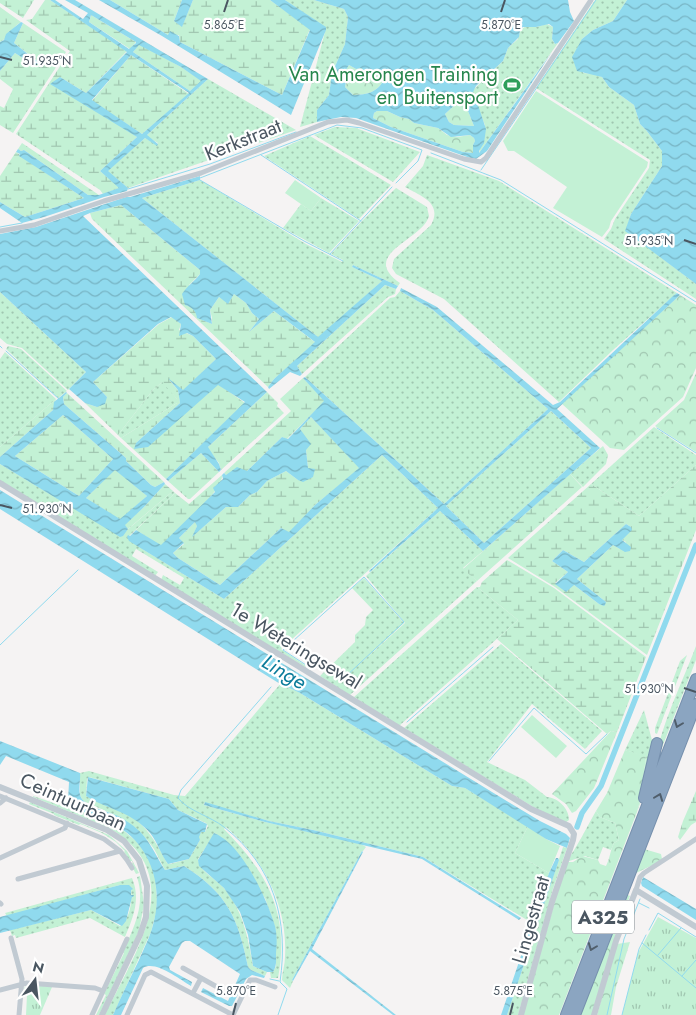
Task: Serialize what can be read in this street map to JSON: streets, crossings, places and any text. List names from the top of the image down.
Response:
{
  "streets": {
    "highway": ["A325"],
    "street": [
      "Kerkstraat",
      "1e Weteringsewal",
      "Ceintuurbaan",
      "Lingestraat"
    ]
  },
  "crossings": [
    ["1e Weteringsewal", "Lingestraat"]
  ],
  "water": ["Linge"],
  "places": {
    "sports": ["Van Amerongen Training en Buitensport"]
  },
  "north": "top",
  "coordinates": [
    "5.865°E",
    "5.870°E",
    "51.935°N",
    "51.930°N",
    "5.875°E"
  ]
}
